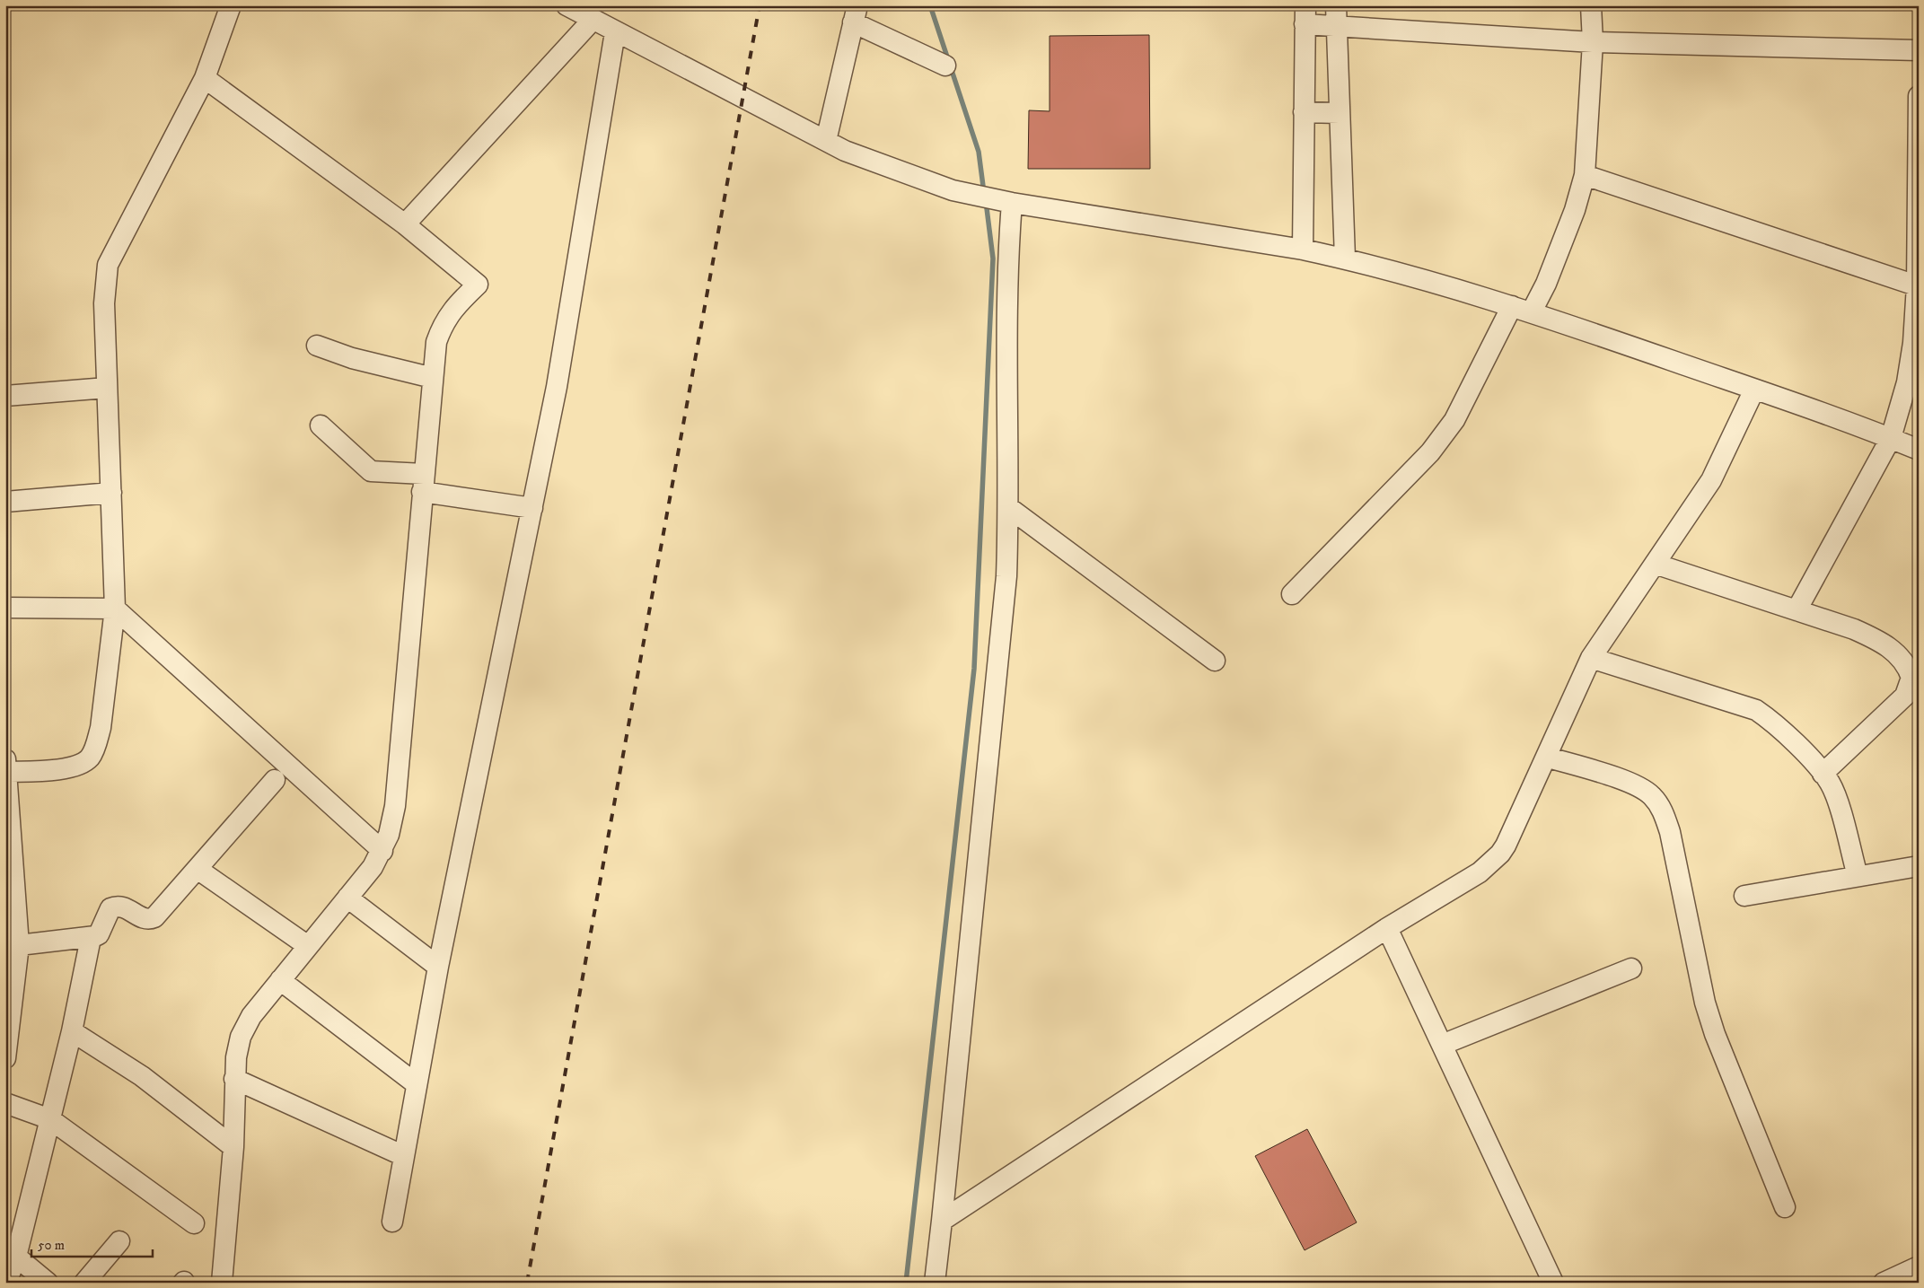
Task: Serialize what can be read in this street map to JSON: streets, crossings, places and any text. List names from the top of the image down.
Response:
{
  "scale_bar": "50 m"
}
